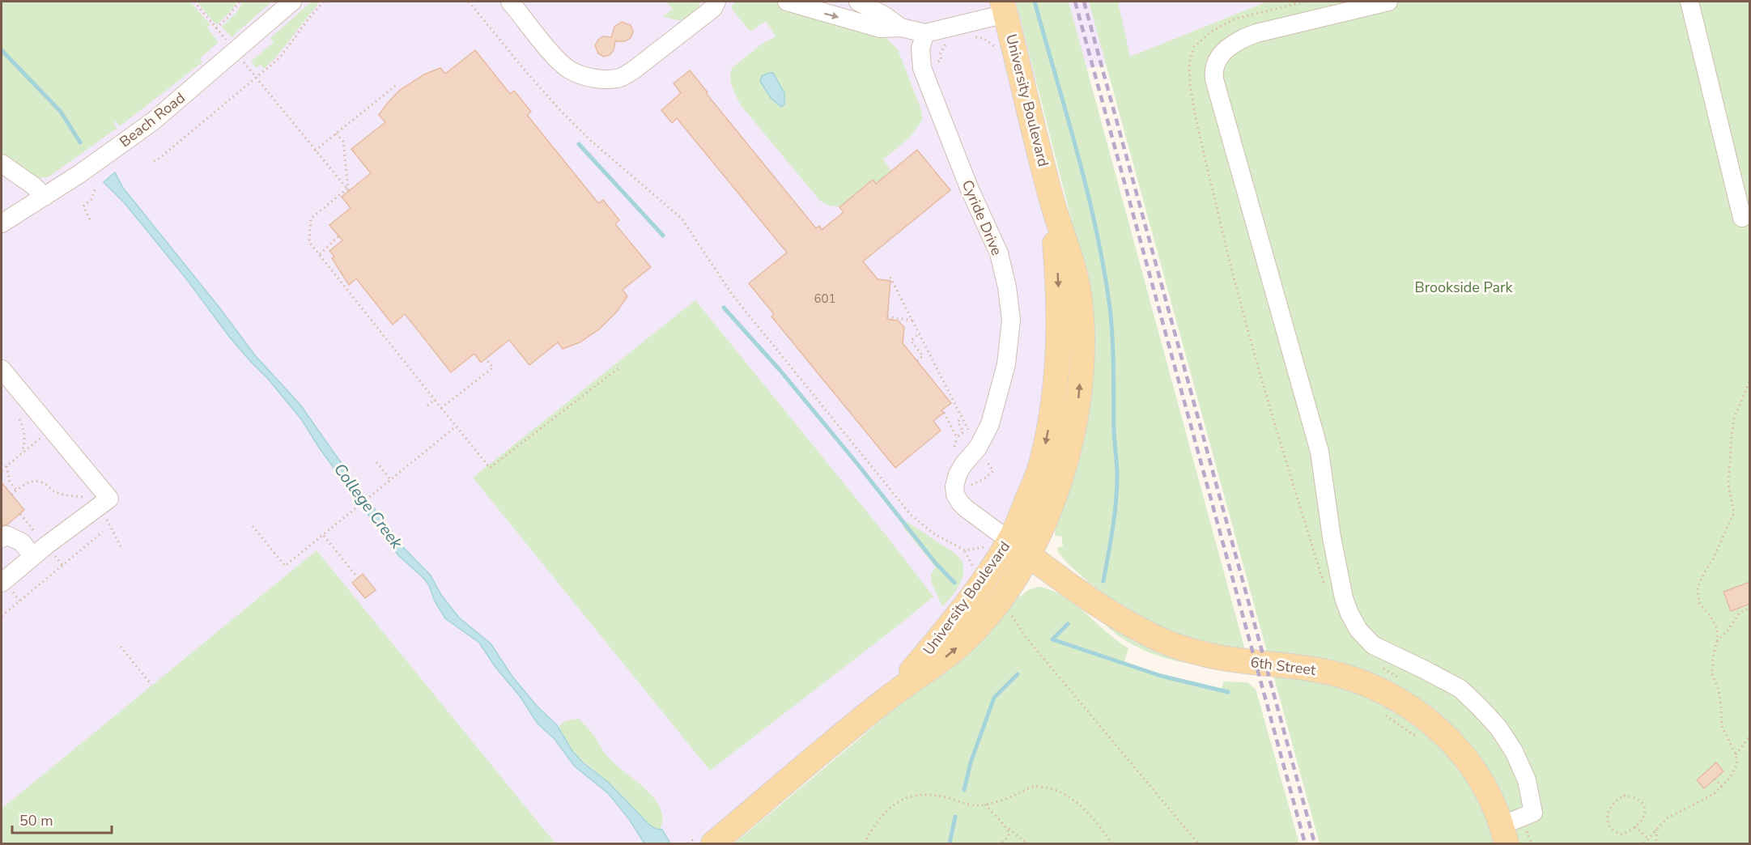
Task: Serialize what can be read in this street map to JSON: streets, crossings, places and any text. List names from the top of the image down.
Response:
{
  "streets": {
    "main road": ["University Boulevard", "6th Street"],
    "street": ["Beach Road", "Cyride Drive"]
  },
  "crossings": [
    ["University Boulevard", "Cyride Drive"],
    ["University Boulevard", "6th Street"],
    ["Cyride Drive", "6th Street"]
  ],
  "water": ["College Creek"],
  "parks": ["Brookside Park"],
  "house_numbers": ["601"],
  "scale_bar": "50 m"
}
